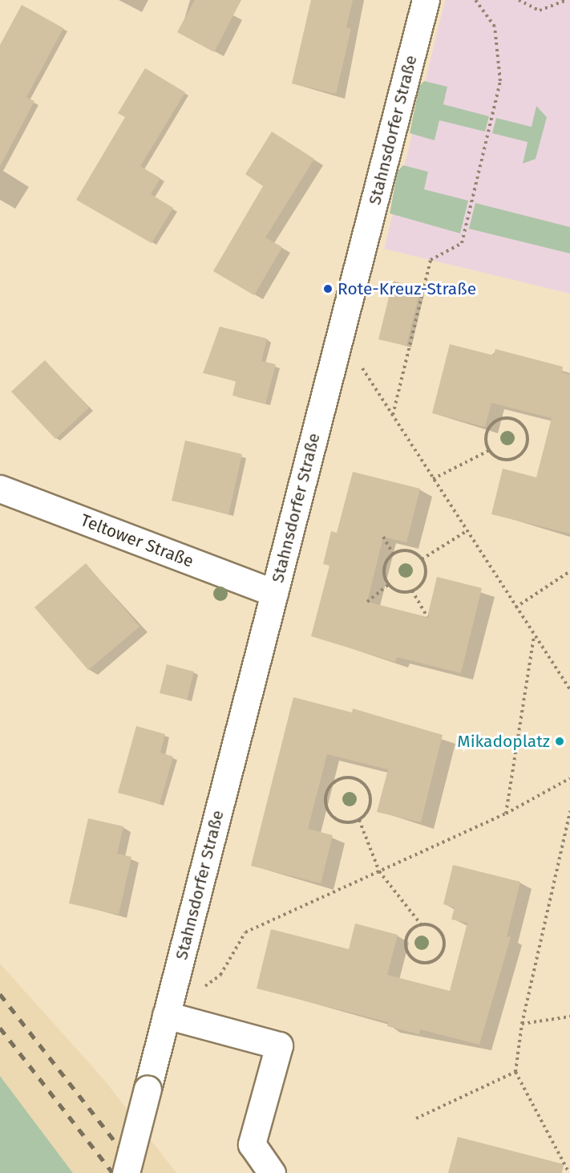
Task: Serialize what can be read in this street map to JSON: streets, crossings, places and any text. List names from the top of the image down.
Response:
{
  "streets": {
    "street": ["Stahnsdorfer Straße", "Teltower Straße"]
  },
  "crossings": [
    ["Stahnsdorfer Straße", "Teltower Straße"]
  ],
  "places": ["Rote-Kreuz-Straße", "Mikadoplatz"]
}
